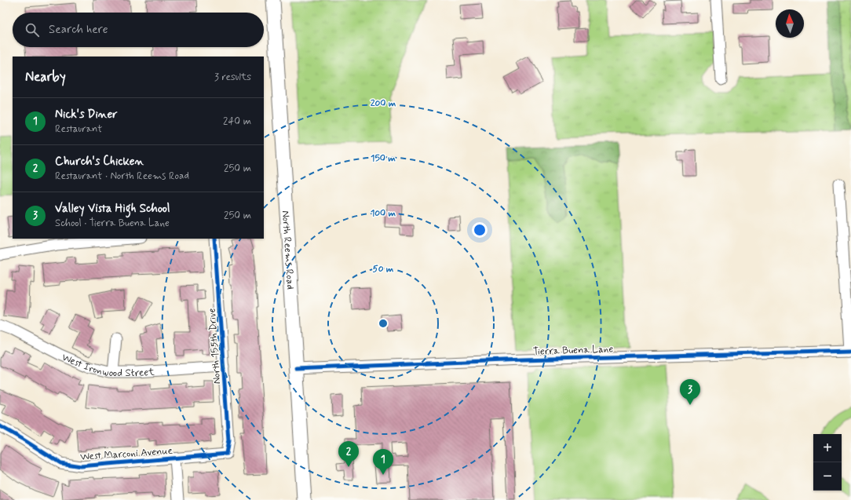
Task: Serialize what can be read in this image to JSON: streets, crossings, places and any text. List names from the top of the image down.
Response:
{
  "streets": {
    "main road": ["North Reems Road"],
    "street": [
      "North 155th Drive",
      "Tierra Buena Lane",
      "West Ironwood Street",
      "West Marconi Avenue"
    ]
  },
  "crossings": [
    ["North Reems Road", "Tierra Buena Lane"],
    ["North 155th Drive", "West Ironwood Street"],
    ["North 155th Drive", "West Marconi Avenue"]
  ],
  "north": "top",
  "page": {
    "search": "Search here",
    "heading": ["Nearby", "3 results"],
    "list": [
      {
        "mark": "1",
        "name": "Nick's Diner",
        "note": "Restaurant",
        "value": "240 m"
      },
      {
        "mark": "2",
        "name": "Church's Chicken",
        "note": "Restaurant · North Reems Road",
        "value": "250 m"
      },
      {
        "mark": "3",
        "name": "Valley Vista High School",
        "note": "School · Tierra Buena Lane",
        "value": "250 m"
      }
    ],
    "pins": ["3", "2", "1"],
    "map_buttons": ["+", "−"]
  },
  "rings": [
    "200 m",
    "150 m",
    "100 m",
    "50 m"
  ]
}
